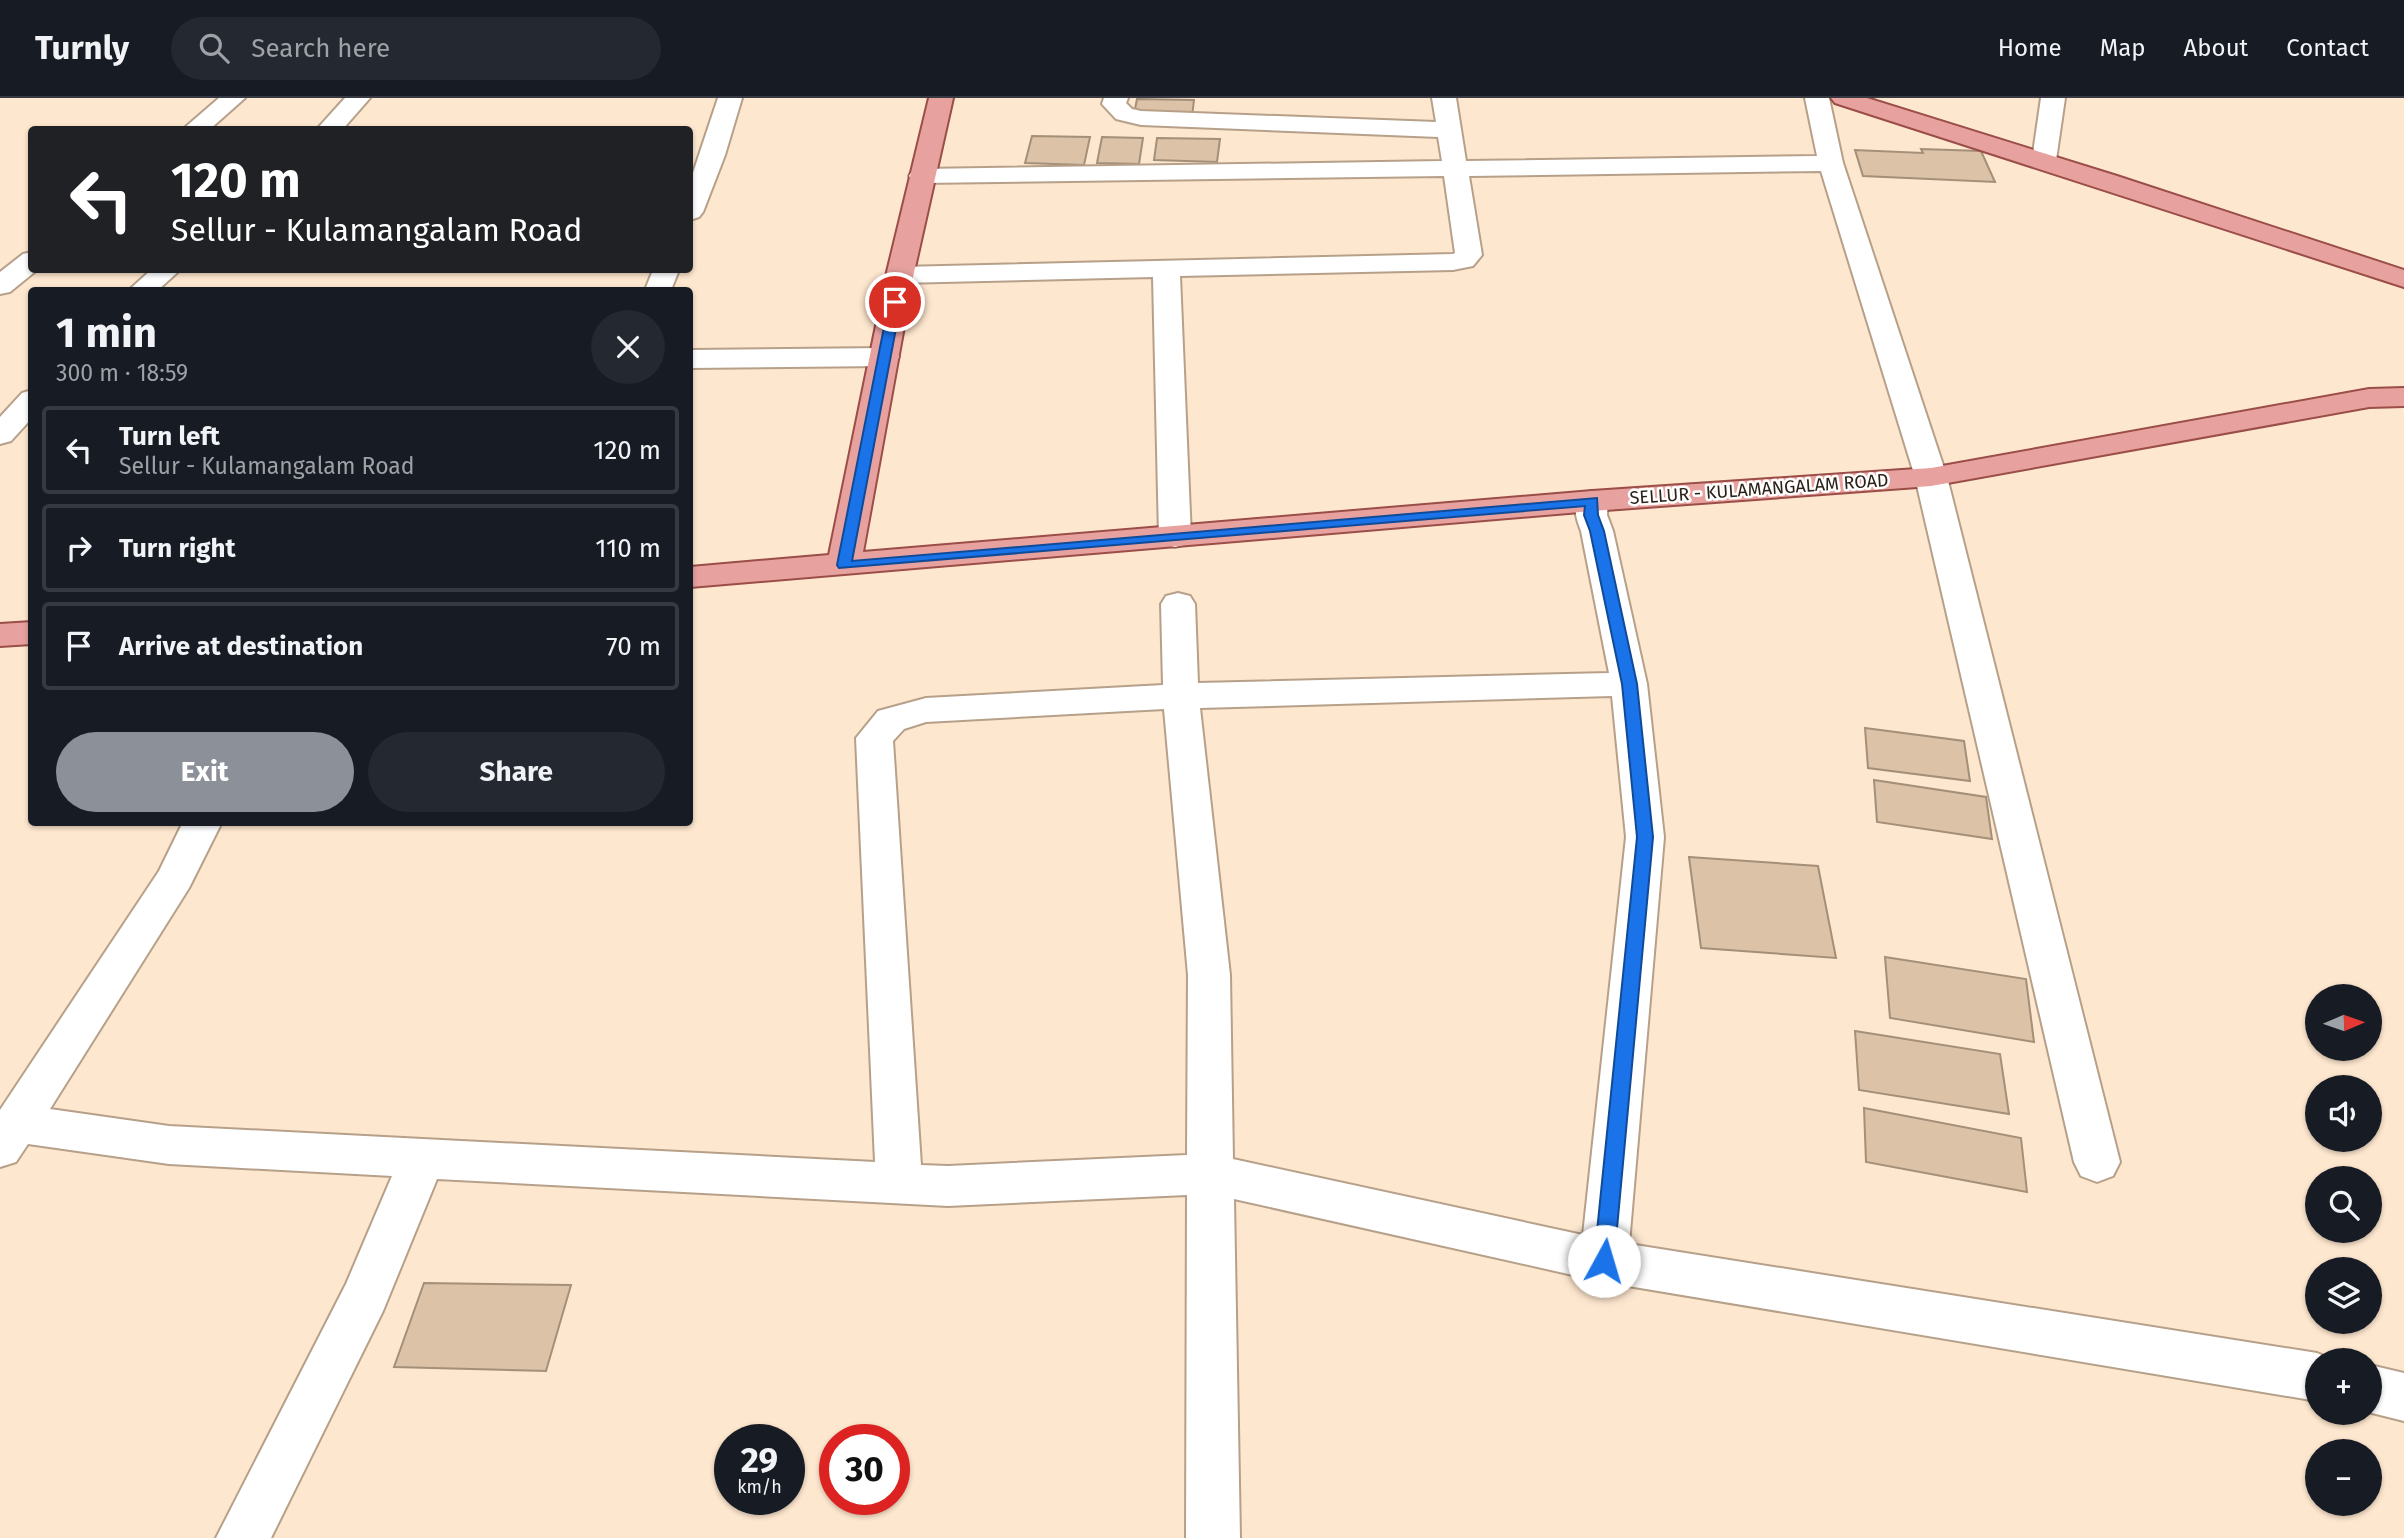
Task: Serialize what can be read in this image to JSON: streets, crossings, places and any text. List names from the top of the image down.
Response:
{
  "streets": {
    "main road": ["SELLUR - KULAMANGALAM ROAD"]
  },
  "north": "right",
  "page": {
    "header": "Turnly",
    "search": "Search here",
    "nav": [
      "Home",
      "Map",
      "About",
      "Contact"
    ],
    "turn": ["120 m", "Sellur - Kulamangalam Road"],
    "heading": ["1 min", "300 m · 18:59"],
    "list": [
      {
        "name": "Turn left",
        "note": "Sellur - Kulamangalam Road",
        "value": "120 m"
      },
      {
        "name": "Turn right",
        "value": "110 m"
      },
      {
        "name": "Arrive at destination",
        "value": "70 m"
      }
    ],
    "buttons": ["Exit", "Share"],
    "map_buttons": ["+", "−"],
    "speed": "29 km/h",
    "limit": "30"
  }
}
